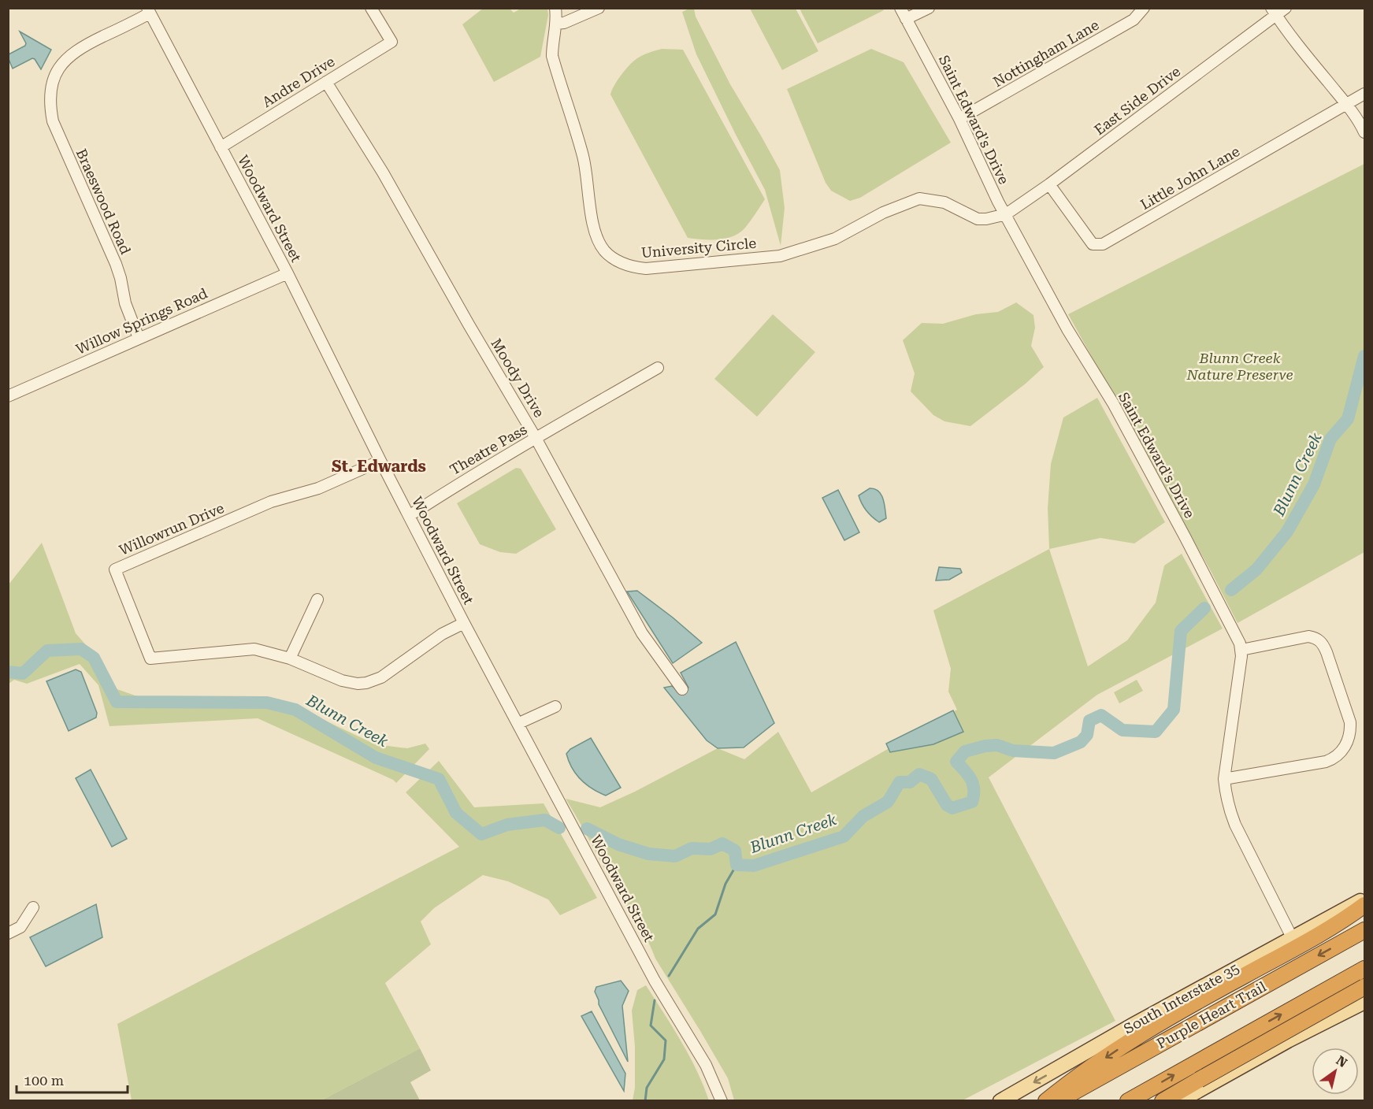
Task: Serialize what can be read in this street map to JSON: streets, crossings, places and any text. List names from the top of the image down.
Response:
{
  "streets": {
    "highway": ["Purple Heart Trail"],
    "main road": ["South Interstate 35"],
    "street": [
      "Nottingham Lane",
      "Andre Drive",
      "East Side Drive",
      "Saint Edward's Drive",
      "Little John Lane",
      "Braeswood Road",
      "Woodward Street",
      "University Circle",
      "Willow Springs Road",
      "Moody Drive",
      "Theatre Pass",
      "Willowrun Drive"
    ]
  },
  "crossings": [
    ["Nottingham Lane", "Saint Edward's Drive"],
    ["Andre Drive", "Woodward Street"],
    ["Andre Drive", "Moody Drive"],
    ["East Side Drive", "Saint Edward's Drive"],
    ["East Side Drive", "Little John Lane"],
    ["East Side Drive", "University Circle"],
    ["Saint Edward's Drive", "University Circle"],
    ["Braeswood Road", "Woodward Street"],
    ["Braeswood Road", "Willow Springs Road"],
    ["Woodward Street", "Willow Springs Road"],
    ["Woodward Street", "Theatre Pass"],
    ["Woodward Street", "Willowrun Drive"],
    ["Moody Drive", "Theatre Pass"]
  ],
  "districts": ["St. Edwards"],
  "water": ["Blunn Creek"],
  "parks": ["Blunn Creek Nature Preserve"],
  "scale_bar": "100 m",
  "north": "top right"
}
